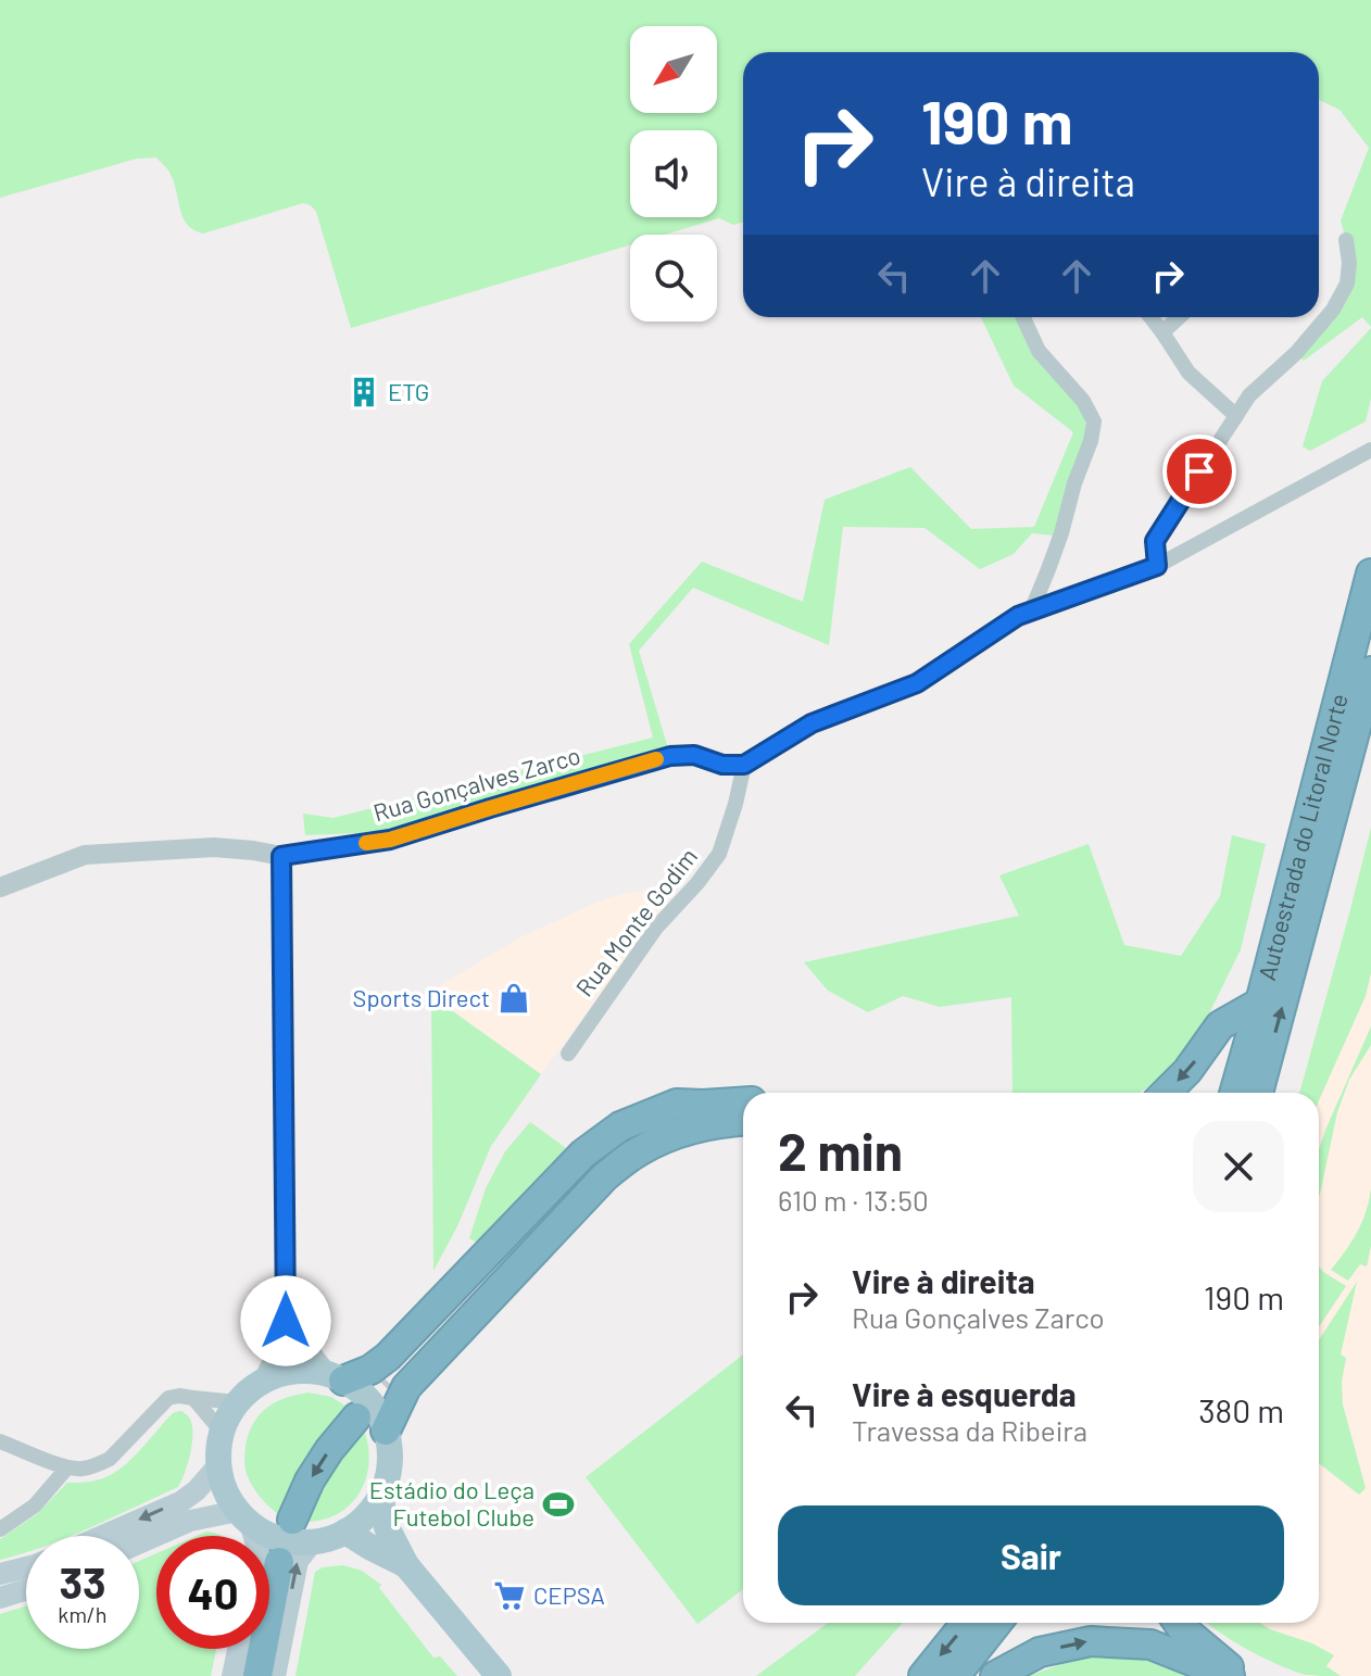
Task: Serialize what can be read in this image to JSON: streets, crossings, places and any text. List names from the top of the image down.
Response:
{
  "streets": {
    "highway": ["Autoestrada do Litoral Norte"],
    "street": ["Rua Gonçalves Zarco", "Rua Monte Godim"]
  },
  "crossings": [
    ["Rua Gonçalves Zarco", "Rua Monte Godim"]
  ],
  "places": {
    "building": ["ETG"],
    "shop": ["Sports Direct"],
    "sports": ["Estádio do Leça Futebol Clube"],
    "supermarket": ["CEPSA"]
  },
  "north": "bottom left",
  "page": {
    "turn": ["190 m", "Vire à direita"],
    "heading": ["2 min", "610 m · 13:50"],
    "list": [
      {
        "name": "Vire à direita",
        "note": "Rua Gonçalves Zarco",
        "value": "190 m"
      },
      {
        "name": "Vire à esquerda",
        "note": "Travessa da Ribeira",
        "value": "380 m"
      }
    ],
    "buttons": "Sair",
    "speed": "33 km/h",
    "limit": "40"
  }
}
